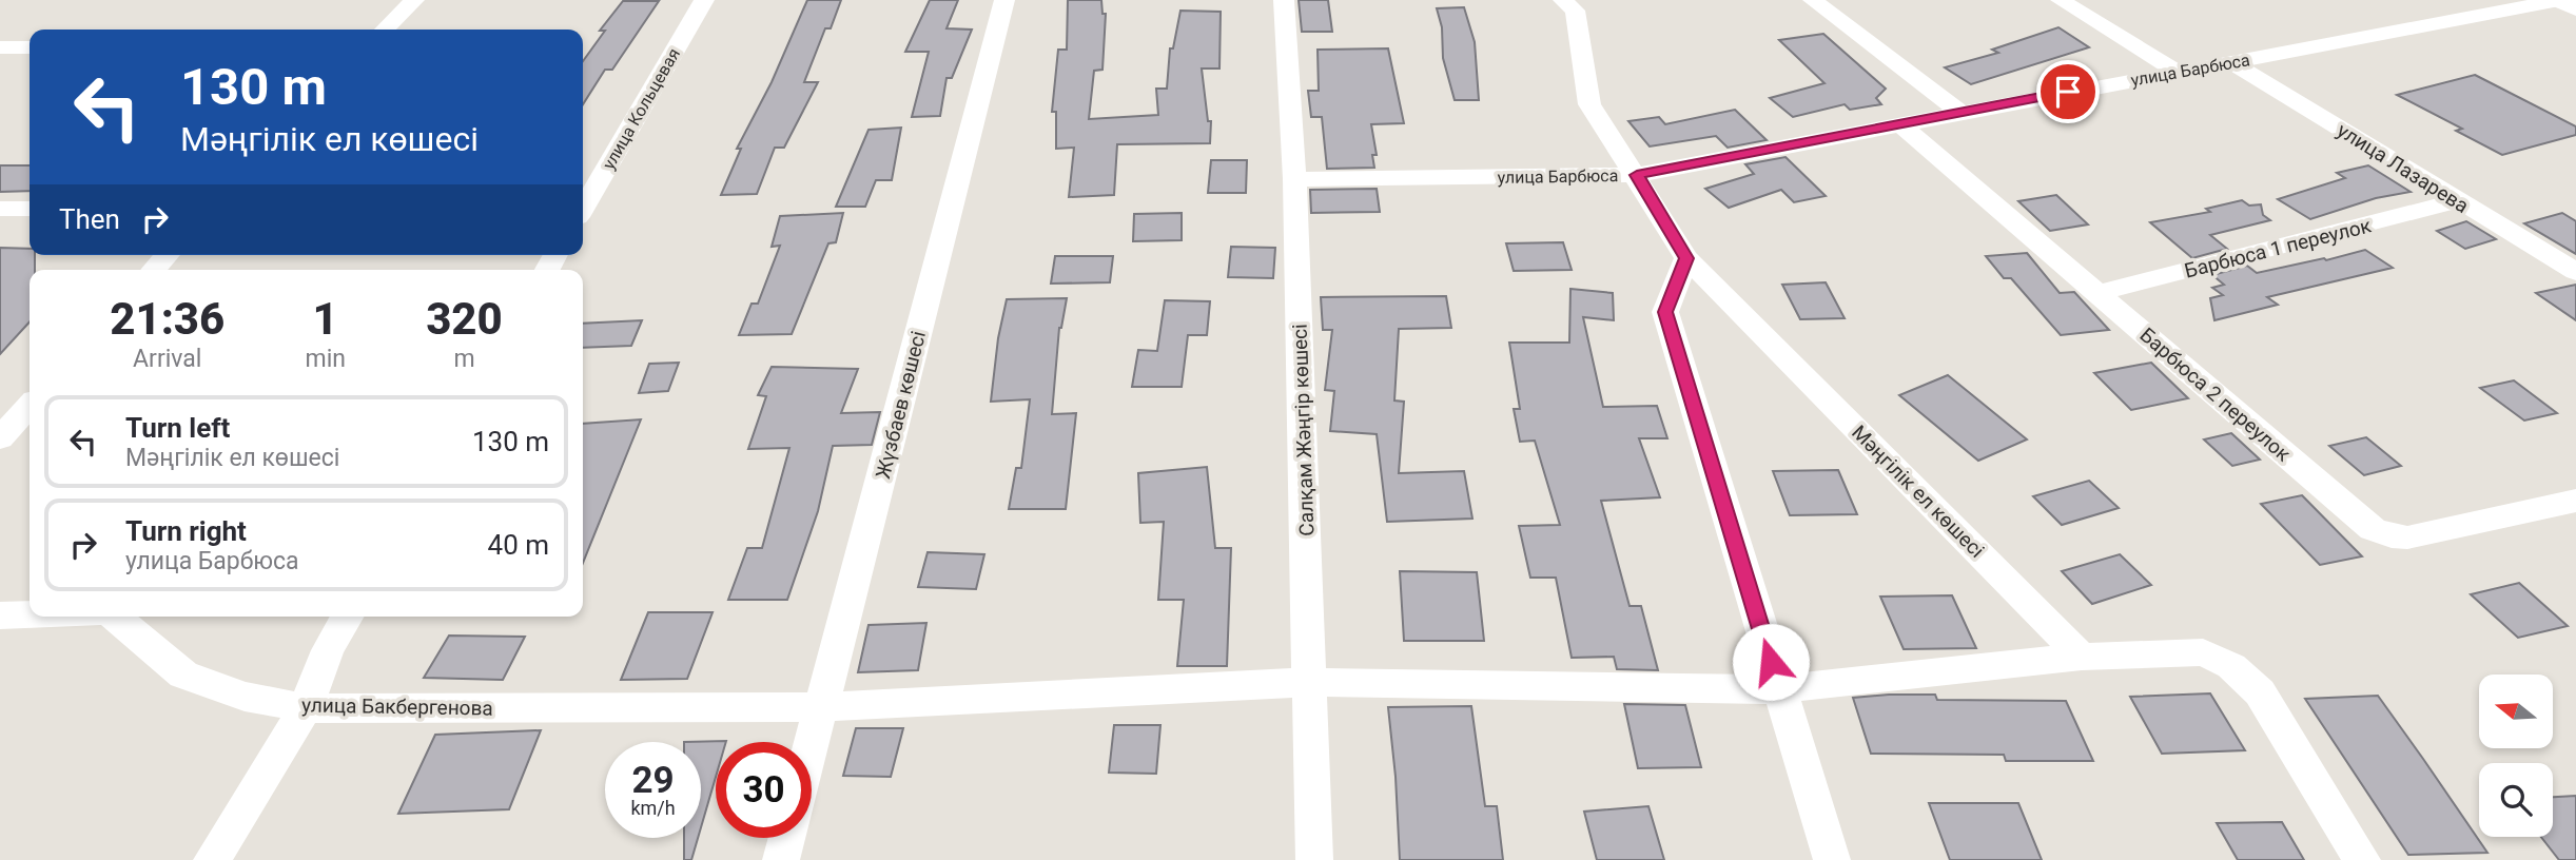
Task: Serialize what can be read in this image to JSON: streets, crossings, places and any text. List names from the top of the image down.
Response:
{
  "streets": {
    "street": [
      "улица Барбюса",
      "улица Кольцевая",
      "улица Лазарева",
      "Барбюса 1 переулок",
      "Барбюса 2 переулок",
      "Жүзбаев көшесі",
      "Салқам Жәңгір көшесі",
      "Мәңгілік ел көшесі",
      "улица Бакбергенова"
    ]
  },
  "crossings": [
    ["улица Барбюса", "улица Лазарева"],
    ["улица Барбюса", "Барбюса 2 переулок"],
    ["улица Барбюса", "Салқам Жәңгір көшесі"],
    ["улица Барбюса", "Мәңгілік ел көшесі"],
    ["улица Лазарева", "Барбюса 1 переулок"],
    ["Барбюса 1 переулок", "Барбюса 2 переулок"],
    ["Жүзбаев көшесі", "улица Бакбергенова"],
    ["Салқам Жәңгір көшесі", "улица Бакбергенова"],
    ["Мәңгілік ел көшесі", "улица Бакбергенова"]
  ],
  "north": "left",
  "page": {
    "turn": ["130 m", "Мәңгілік ел көшесі"],
    "then": "Then",
    "eta": [
      "21:36",
      "Arrival",
      "1",
      "min",
      "320",
      "m"
    ],
    "list": [
      {
        "name": "Turn left",
        "note": "Мәңгілік ел көшесі",
        "value": "130 m"
      },
      {
        "name": "Turn right",
        "note": "улица Барбюса",
        "value": "40 m"
      }
    ],
    "speed": "29 km/h",
    "limit": "30"
  }
}
